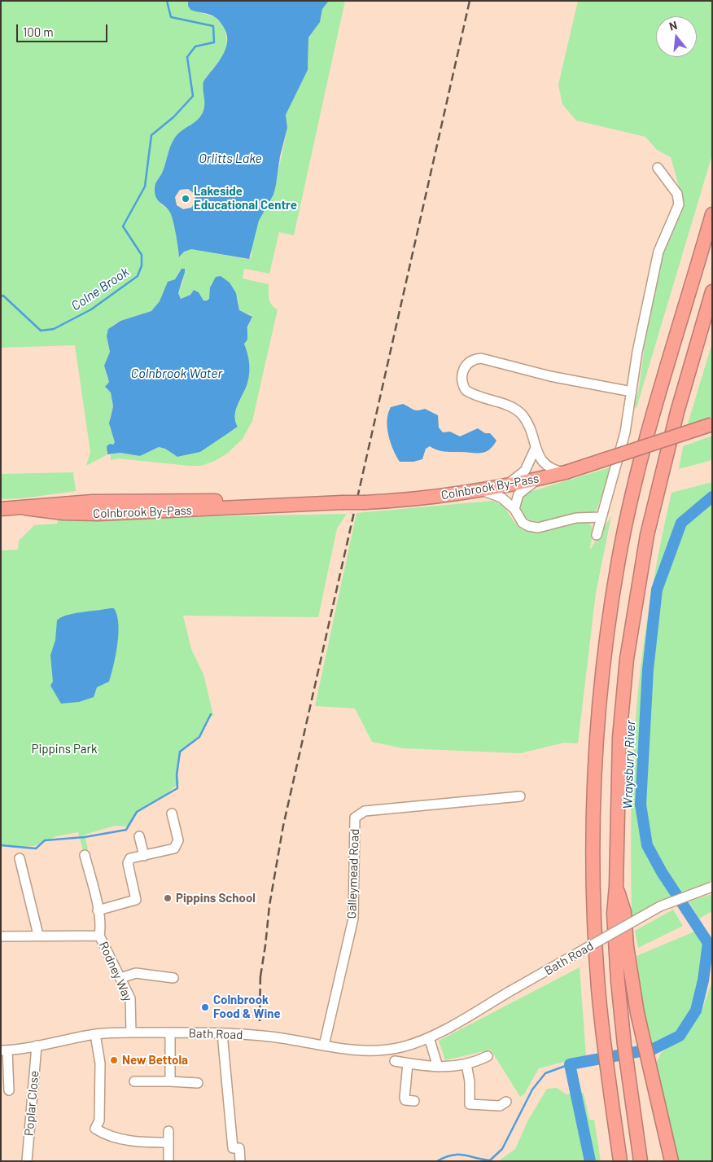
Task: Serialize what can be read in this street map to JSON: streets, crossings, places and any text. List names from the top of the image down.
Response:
{
  "streets": {
    "highway": ["Colnbrook By-Pass"],
    "street": [
      "Galleymead Road",
      "Bath Road",
      "Rodney Way",
      "Poplar Close"
    ]
  },
  "crossings": [
    ["Galleymead Road", "Bath Road"],
    ["Bath Road", "Rodney Way"],
    ["Bath Road", "Poplar Close"]
  ],
  "water": [
    "Orlitts Lake",
    "Colne Brook",
    "Colnbrook Water",
    "Wraysbury River"
  ],
  "parks": ["Pippins Park"],
  "places": [
    "Lakeside Educational Centre",
    "Pippins School",
    "Colnbrook Food & Wine",
    "New Bettola"
  ],
  "scale_bar": "100 m",
  "north": "top"
}
